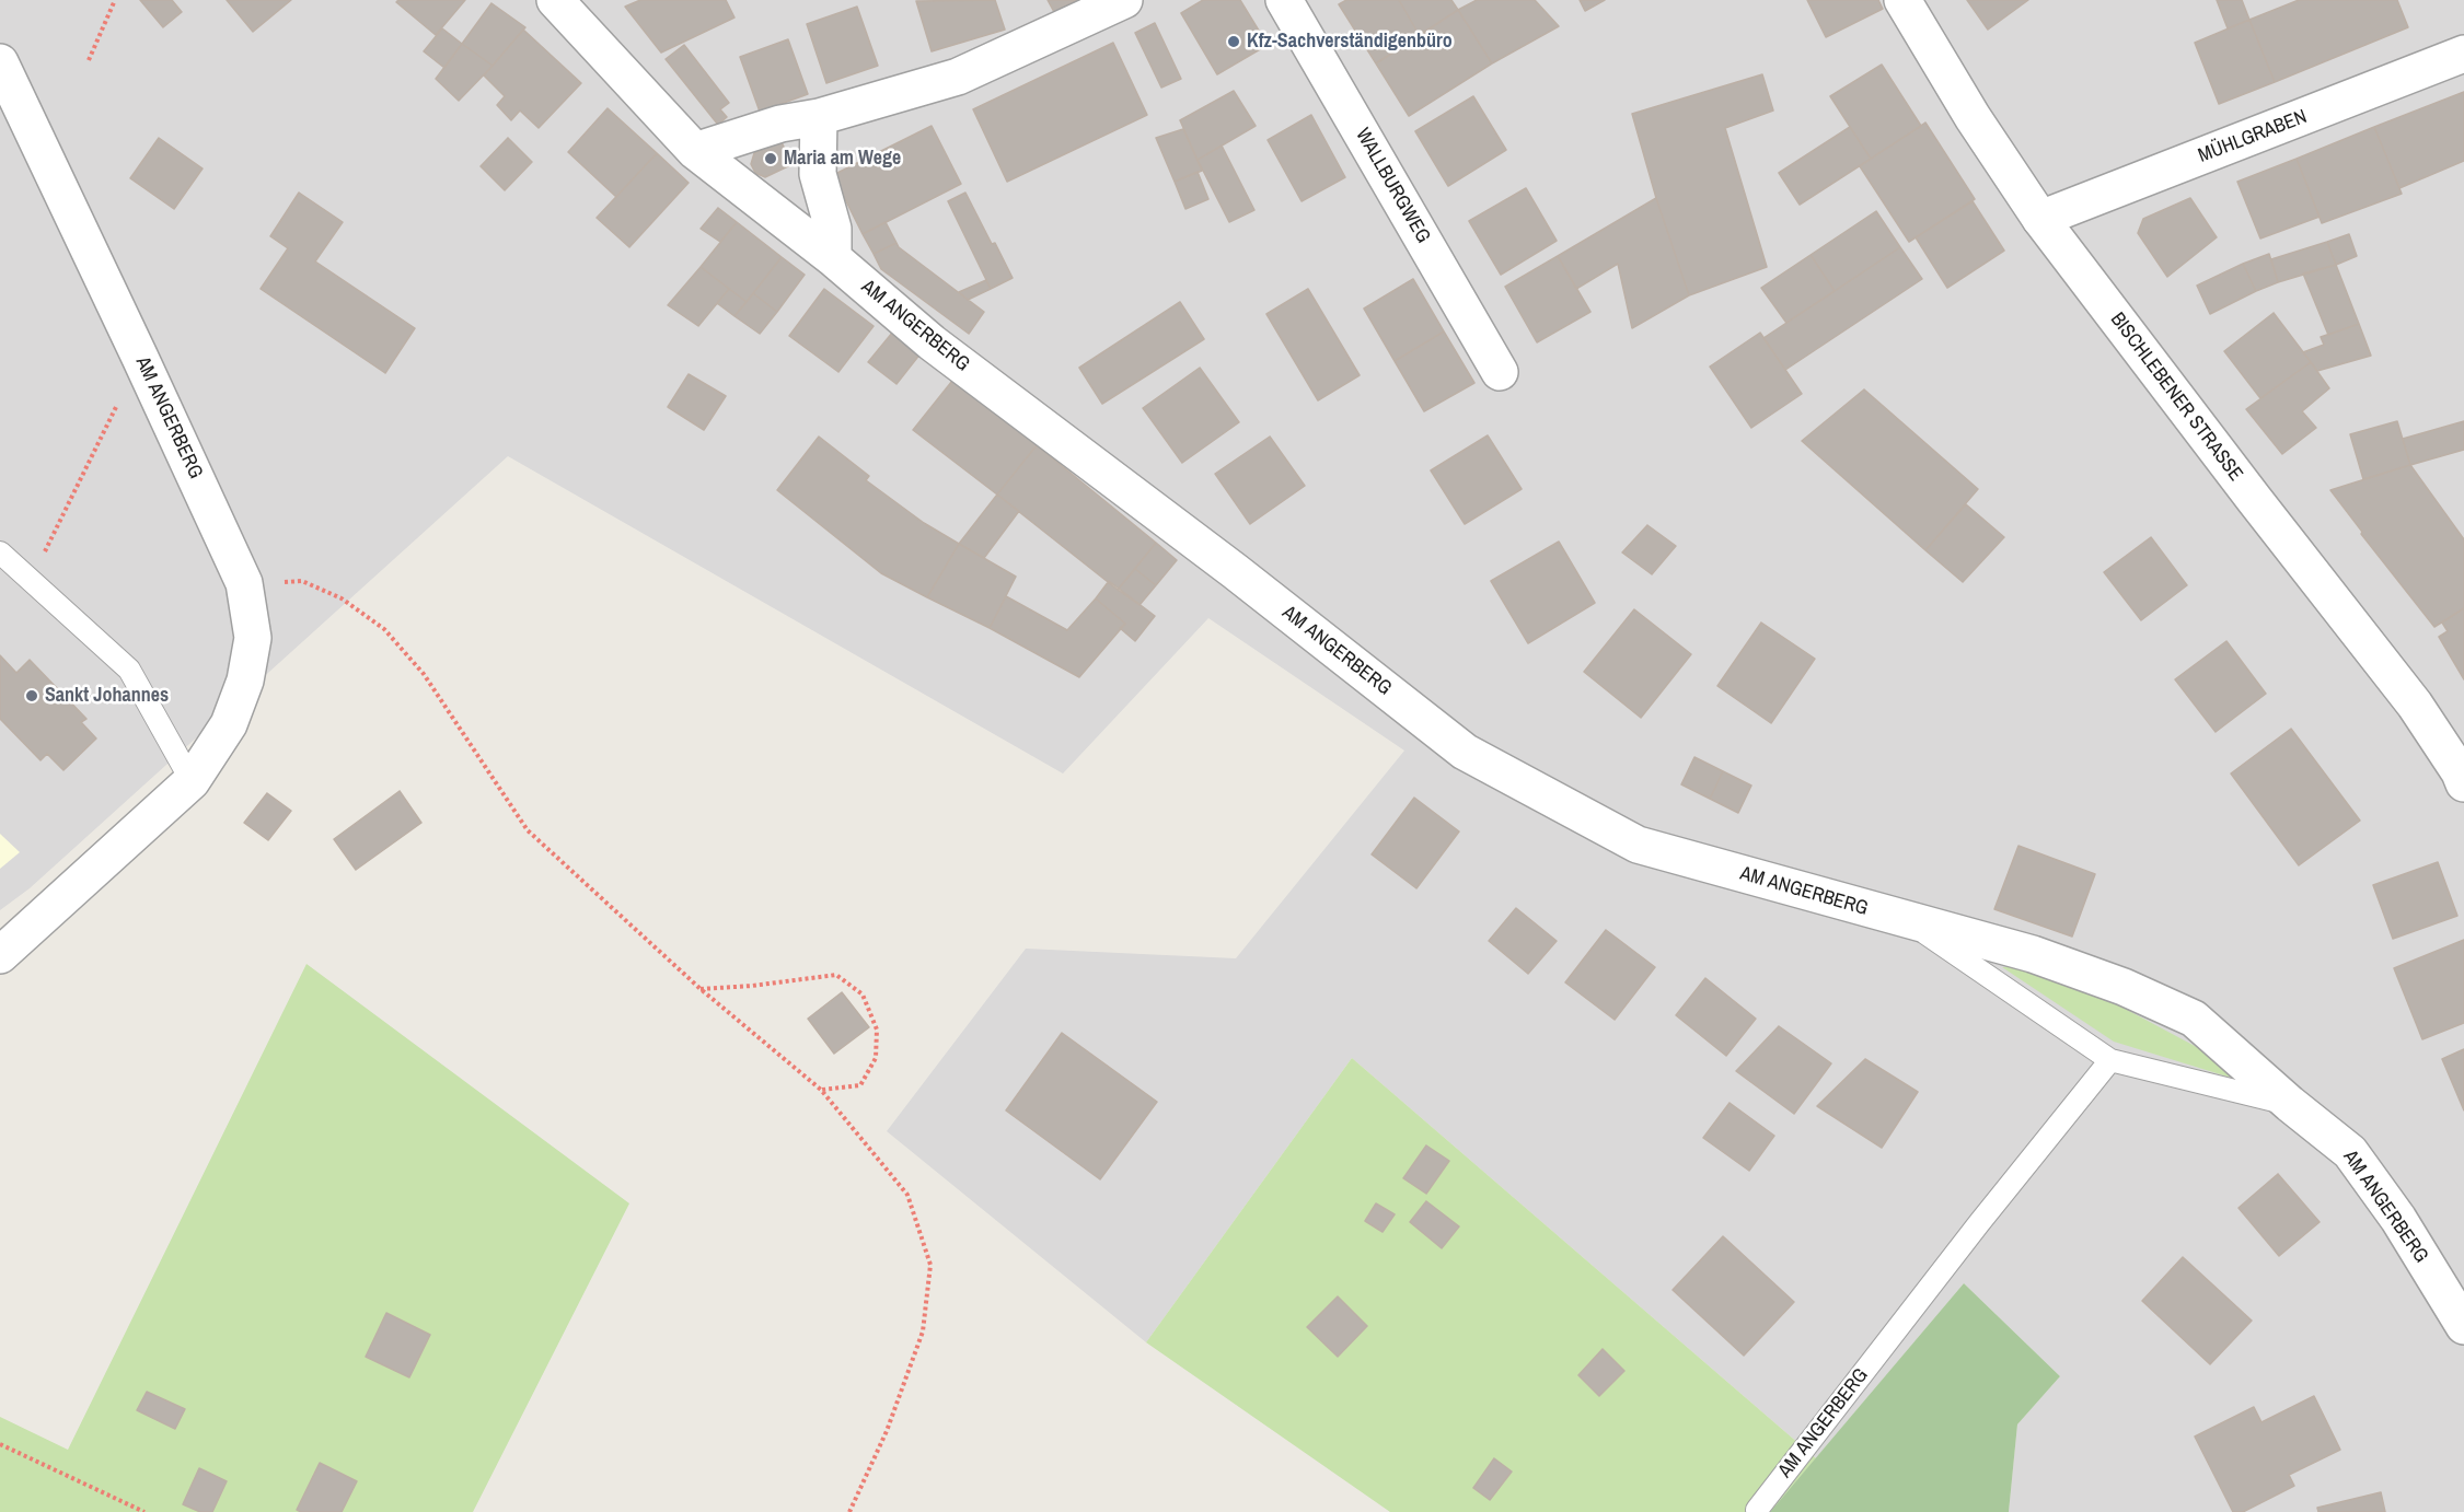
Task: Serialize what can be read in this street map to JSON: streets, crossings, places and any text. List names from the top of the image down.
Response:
{
  "streets": {
    "street": [
      "MÜHLGRABEN",
      "WALLBURGWEG",
      "AM ANGERBERG",
      "BISCHLEBENER STRASSE"
    ]
  },
  "crossings": [
    ["MÜHLGRABEN", "BISCHLEBENER STRASSE"]
  ],
  "places": ["Kfz-Sachverständigenbüro", "Maria am Wege", "Sankt Johannes"]
}
